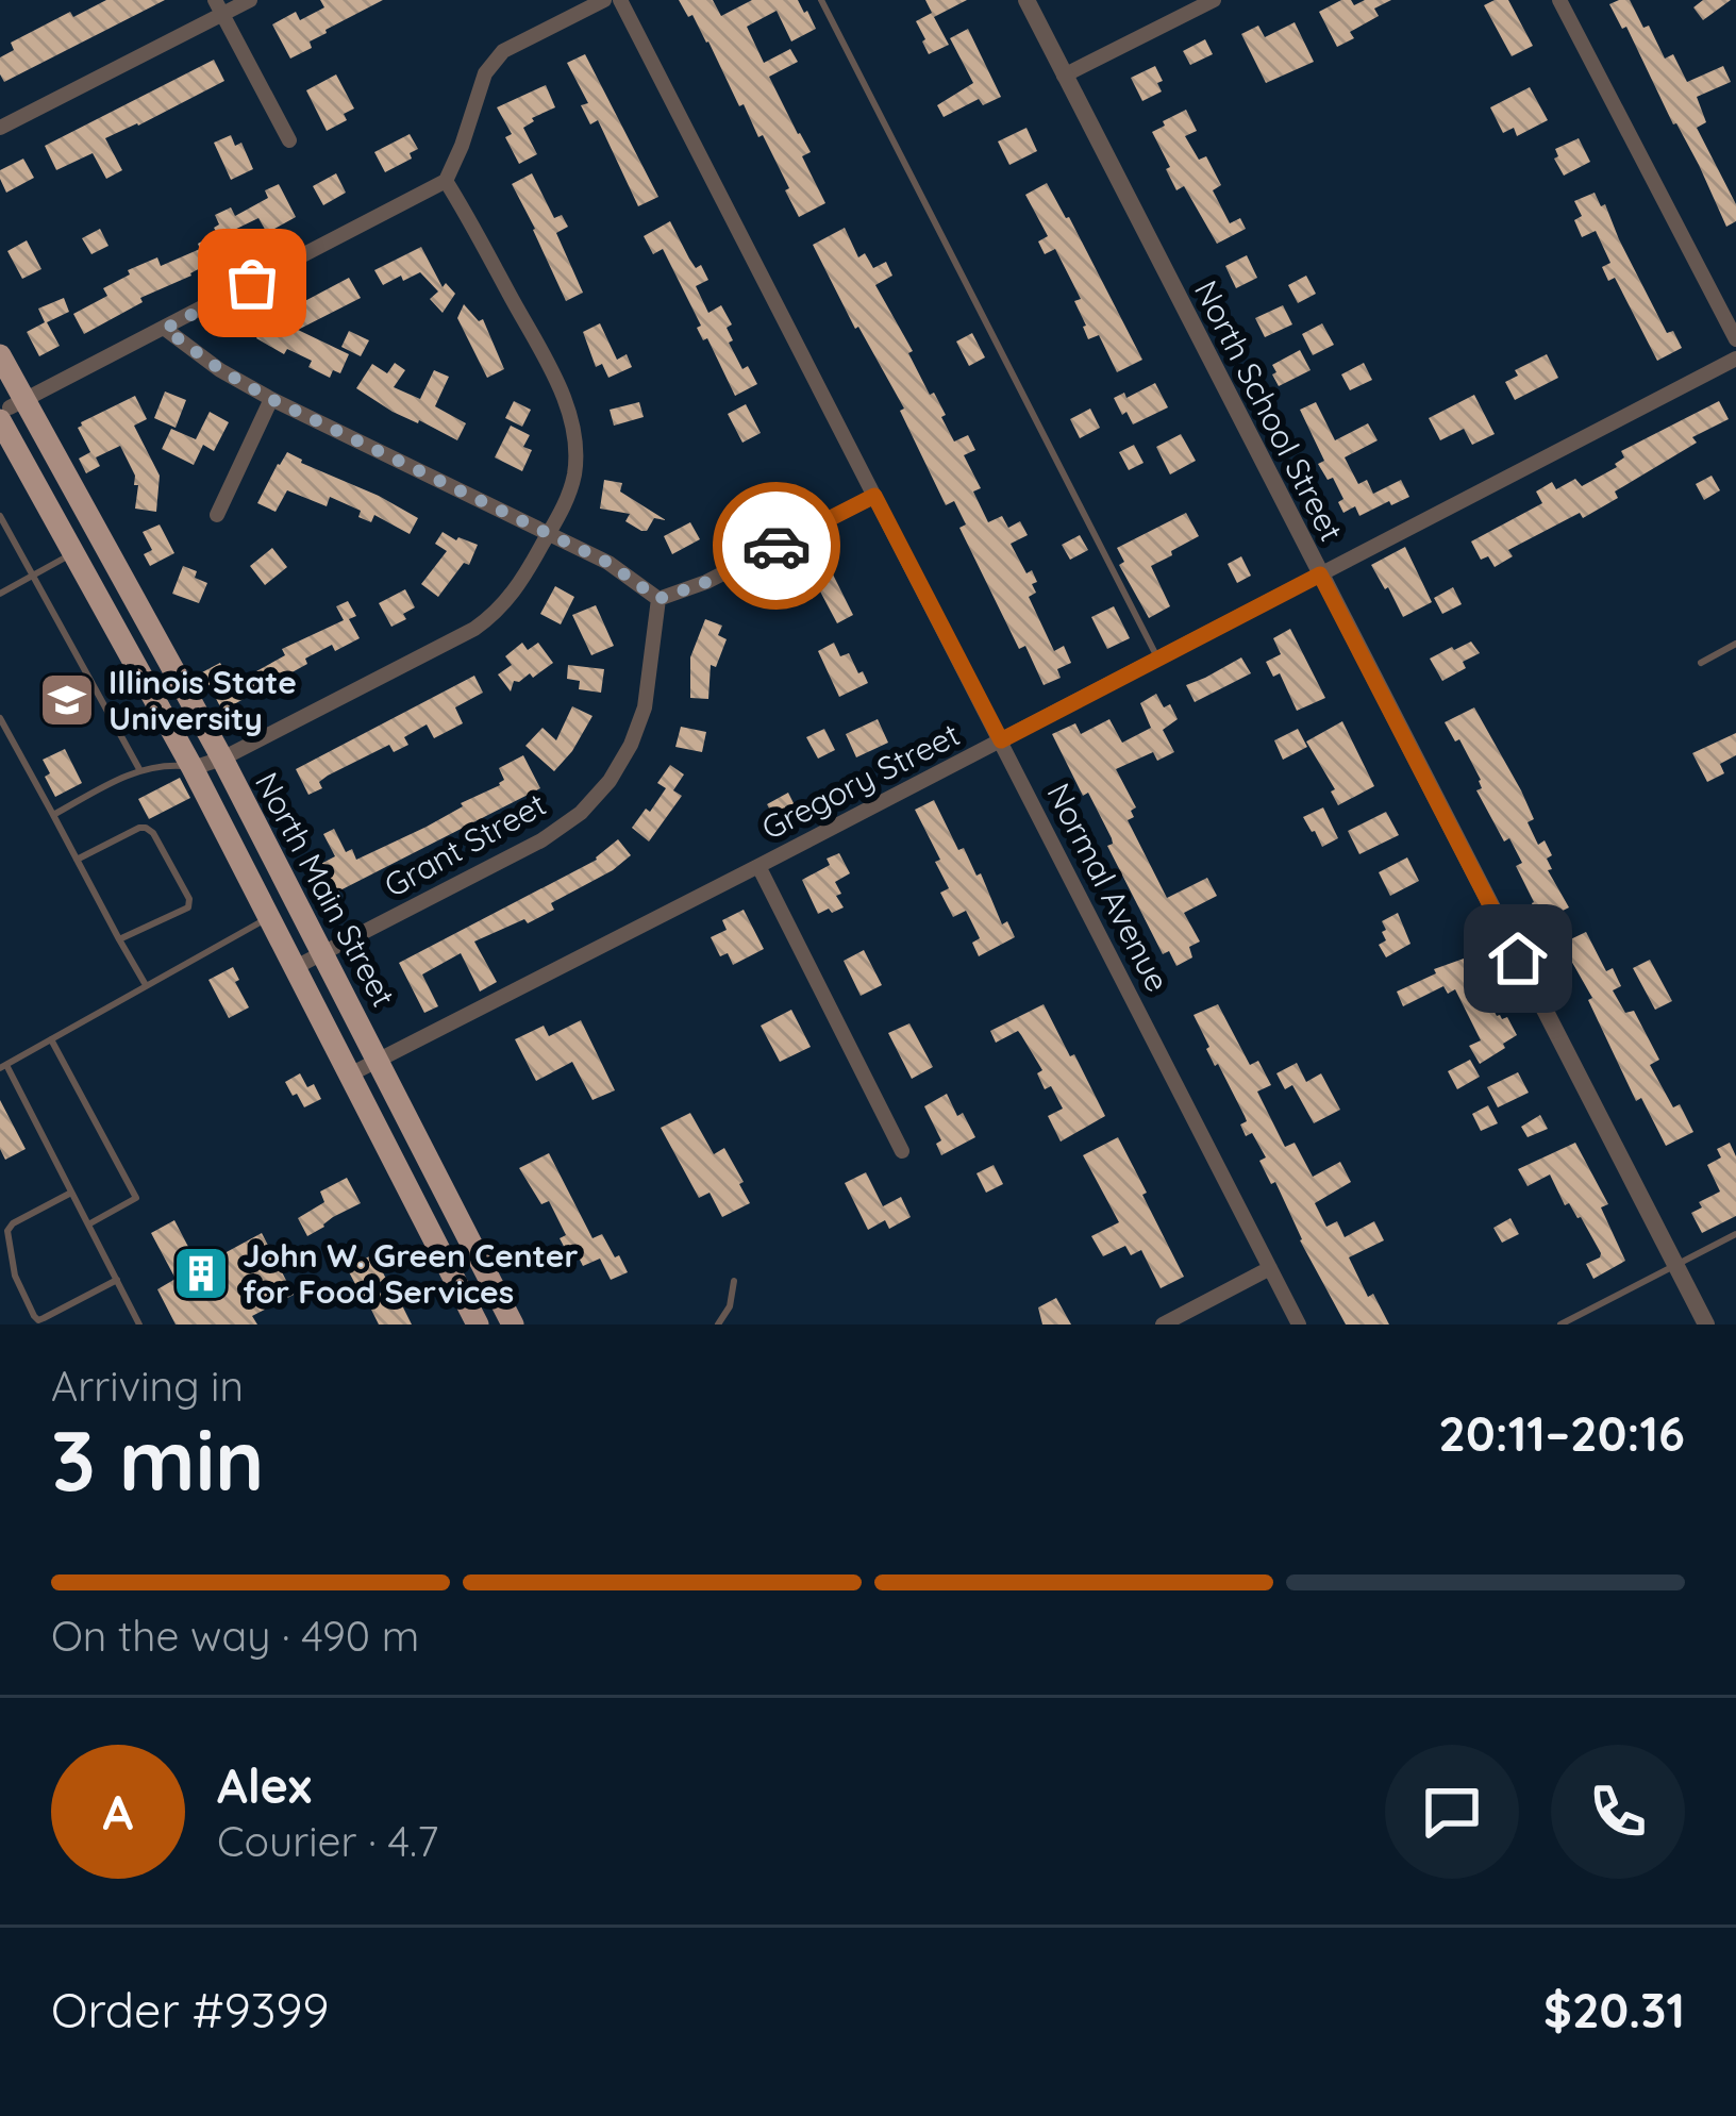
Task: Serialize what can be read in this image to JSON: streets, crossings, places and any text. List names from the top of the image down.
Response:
{
  "streets": {
    "main road": ["North Main Street"],
    "street": [
      "North School Street",
      "Gregory Street",
      "Grant Street",
      "Normal Avenue"
    ]
  },
  "crossings": [
    ["North School Street", "Gregory Street"],
    ["Gregory Street", "Normal Avenue"],
    ["Gregory Street", "North Main Street"],
    ["Grant Street", "North Main Street"]
  ],
  "places": {
    "school or university": ["Illinois State University"],
    "building": ["John W. Green Center for Food Services"]
  },
  "page": {
    "heading": ["3 min", "Arriving in", "20:11–20:16"],
    "panel": [
      "Alex",
      "Courier · 4.7",
      "Order #9399",
      "$20.31"
    ],
    "bar": "On the way · 490 m",
    "round": "A"
  }
}
